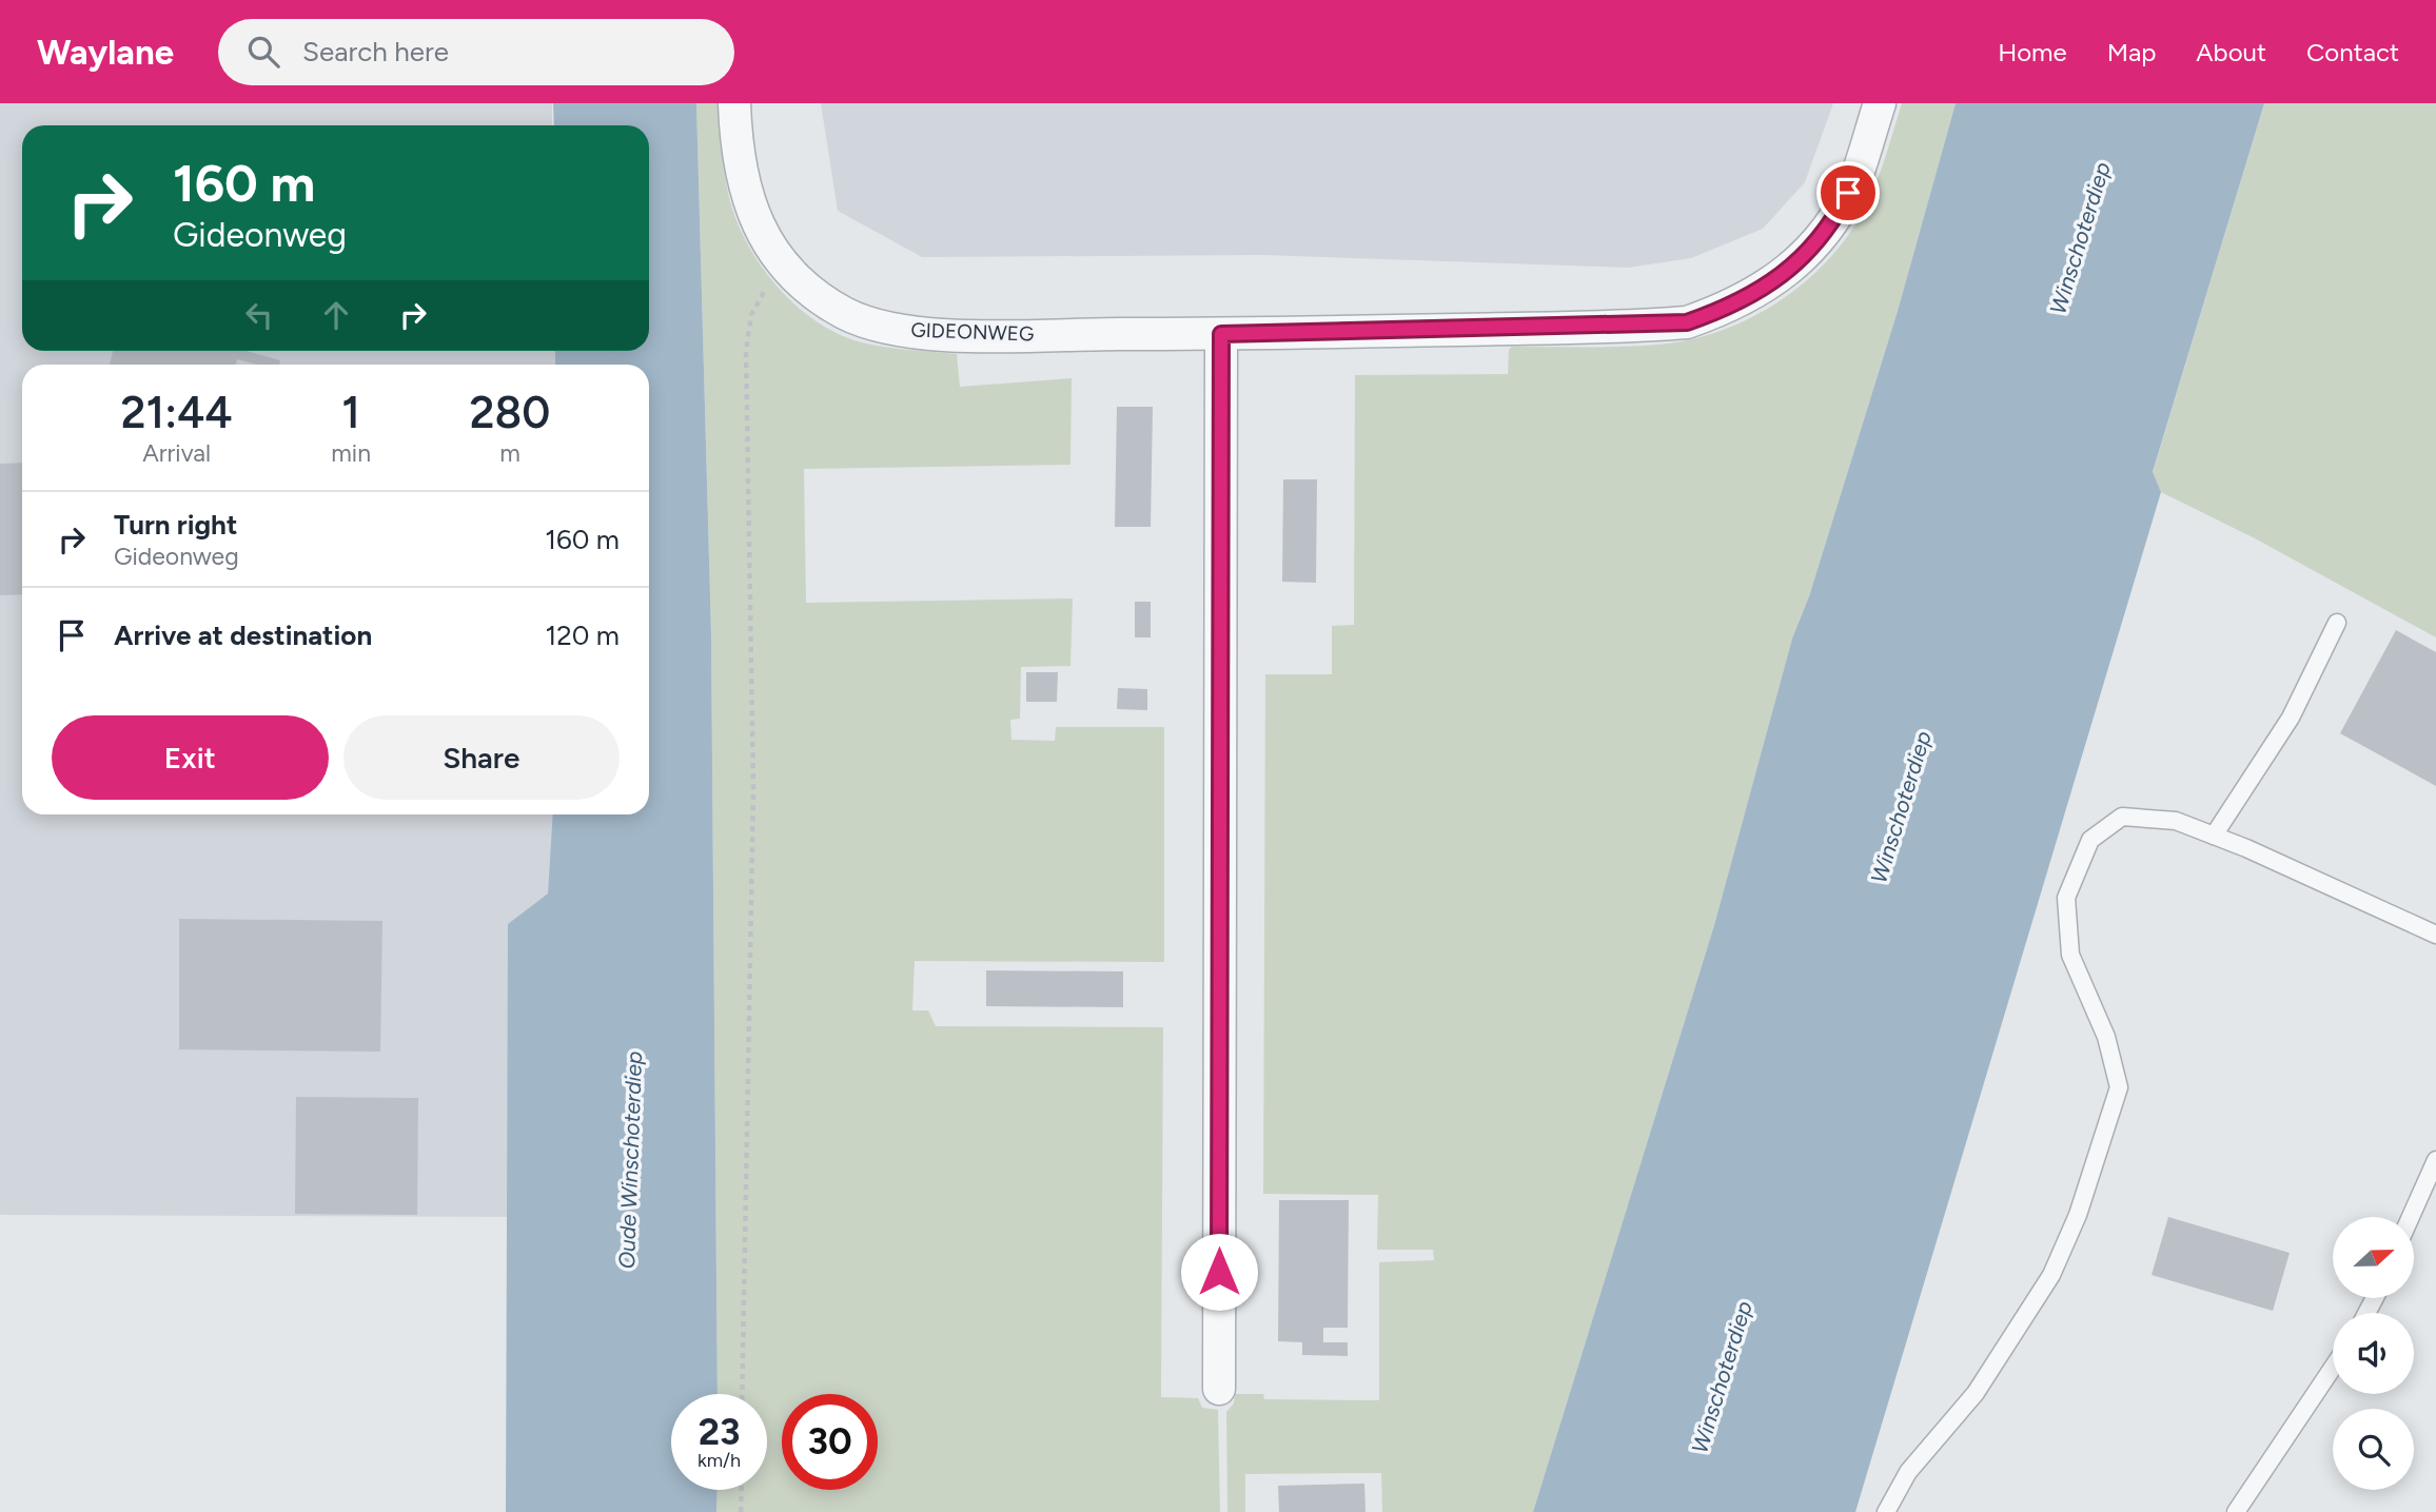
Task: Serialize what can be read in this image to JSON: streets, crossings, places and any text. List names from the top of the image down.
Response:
{
  "streets": {
    "street": ["GIDEONWEG"]
  },
  "water": ["Winschoterdiep", "Oude Winschoterdiep"],
  "north": "right",
  "page": {
    "header": "Waylane",
    "search": "Search here",
    "nav": [
      "Home",
      "Map",
      "About",
      "Contact"
    ],
    "turn": ["160 m", "Gideonweg"],
    "eta": [
      "21:44",
      "Arrival",
      "1",
      "min",
      "280",
      "m"
    ],
    "list": [
      {
        "name": "Turn right",
        "note": "Gideonweg",
        "value": "160 m"
      },
      {
        "name": "Arrive at destination",
        "value": "120 m"
      }
    ],
    "buttons": ["Exit", "Share"],
    "speed": "23 km/h",
    "limit": "30"
  }
}
